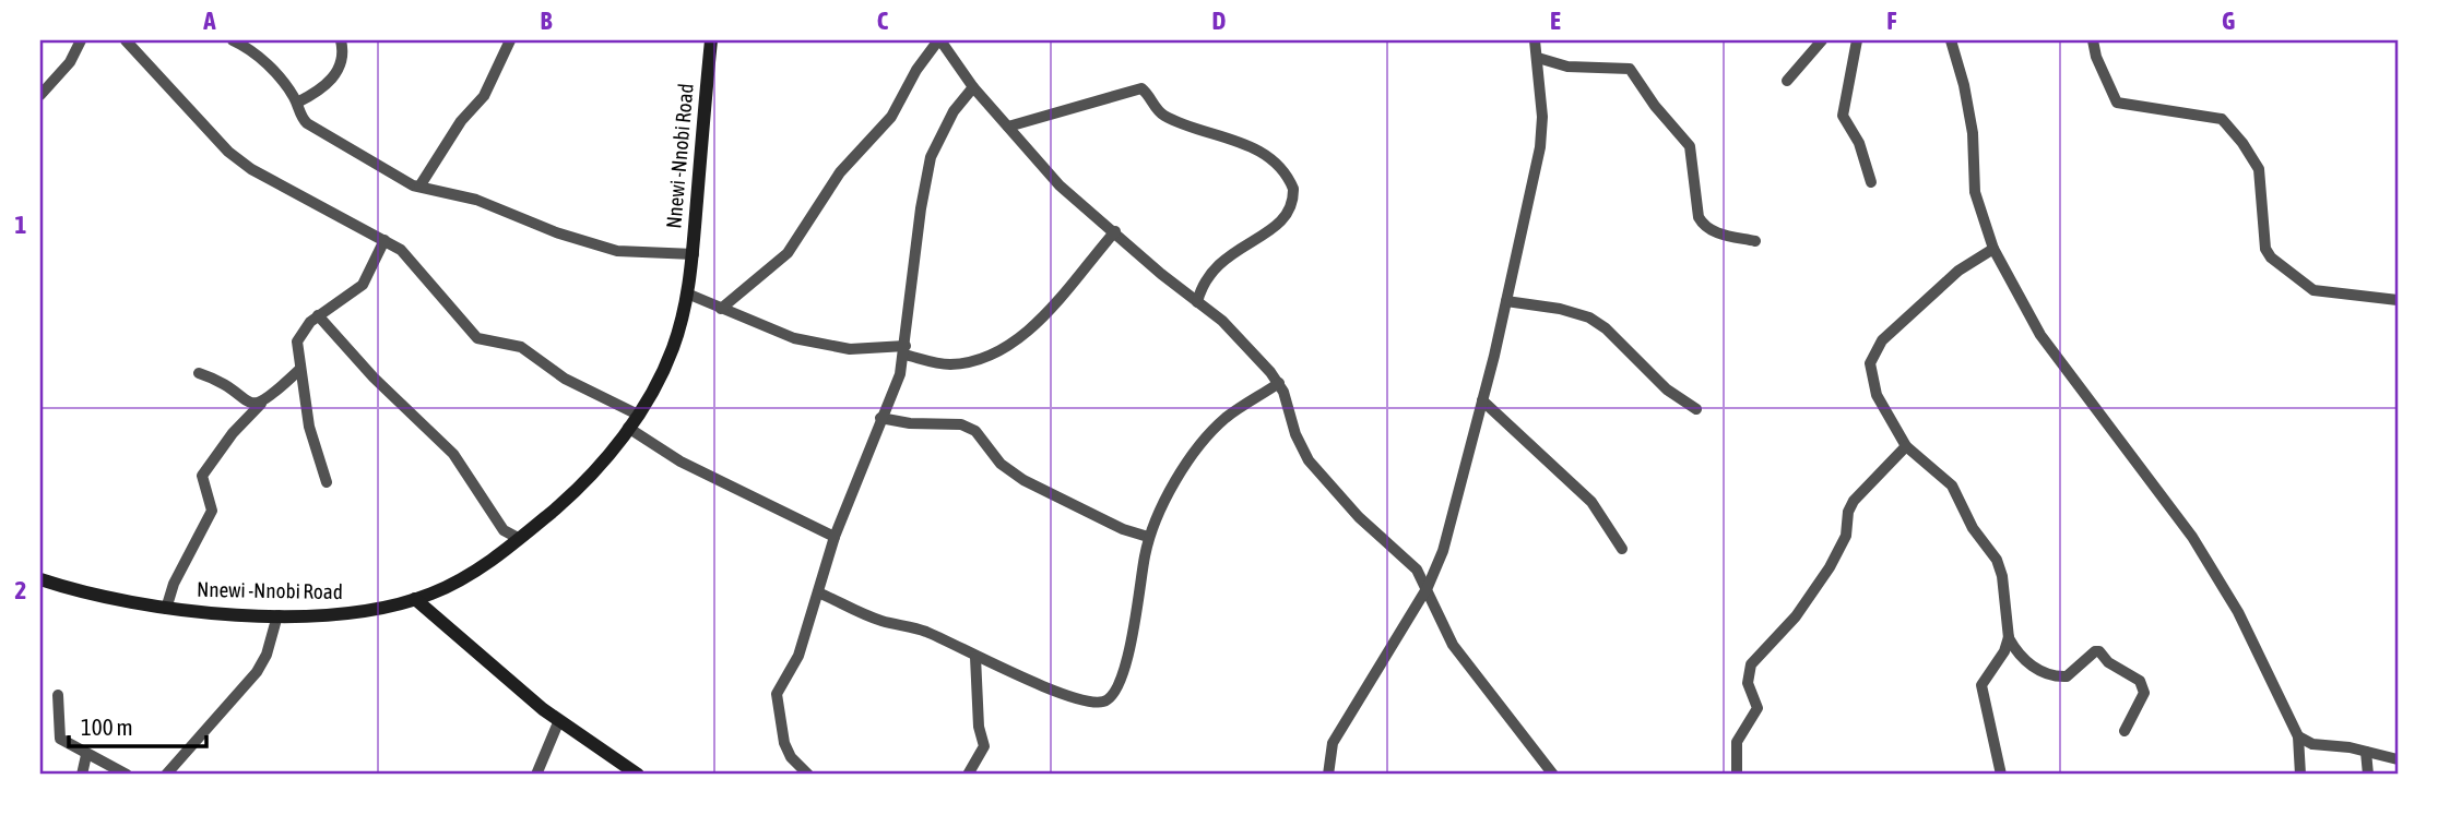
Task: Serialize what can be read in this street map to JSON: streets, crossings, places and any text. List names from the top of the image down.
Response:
{
  "streets": {
    "main road": ["Nnewi -Nnobi Road"]
  },
  "scale_bar": "100 m",
  "grid": {
    "columns": [
      "A",
      "B",
      "C",
      "D",
      "E",
      "F",
      "G"
    ],
    "rows": ["1", "2"]
  }
}
